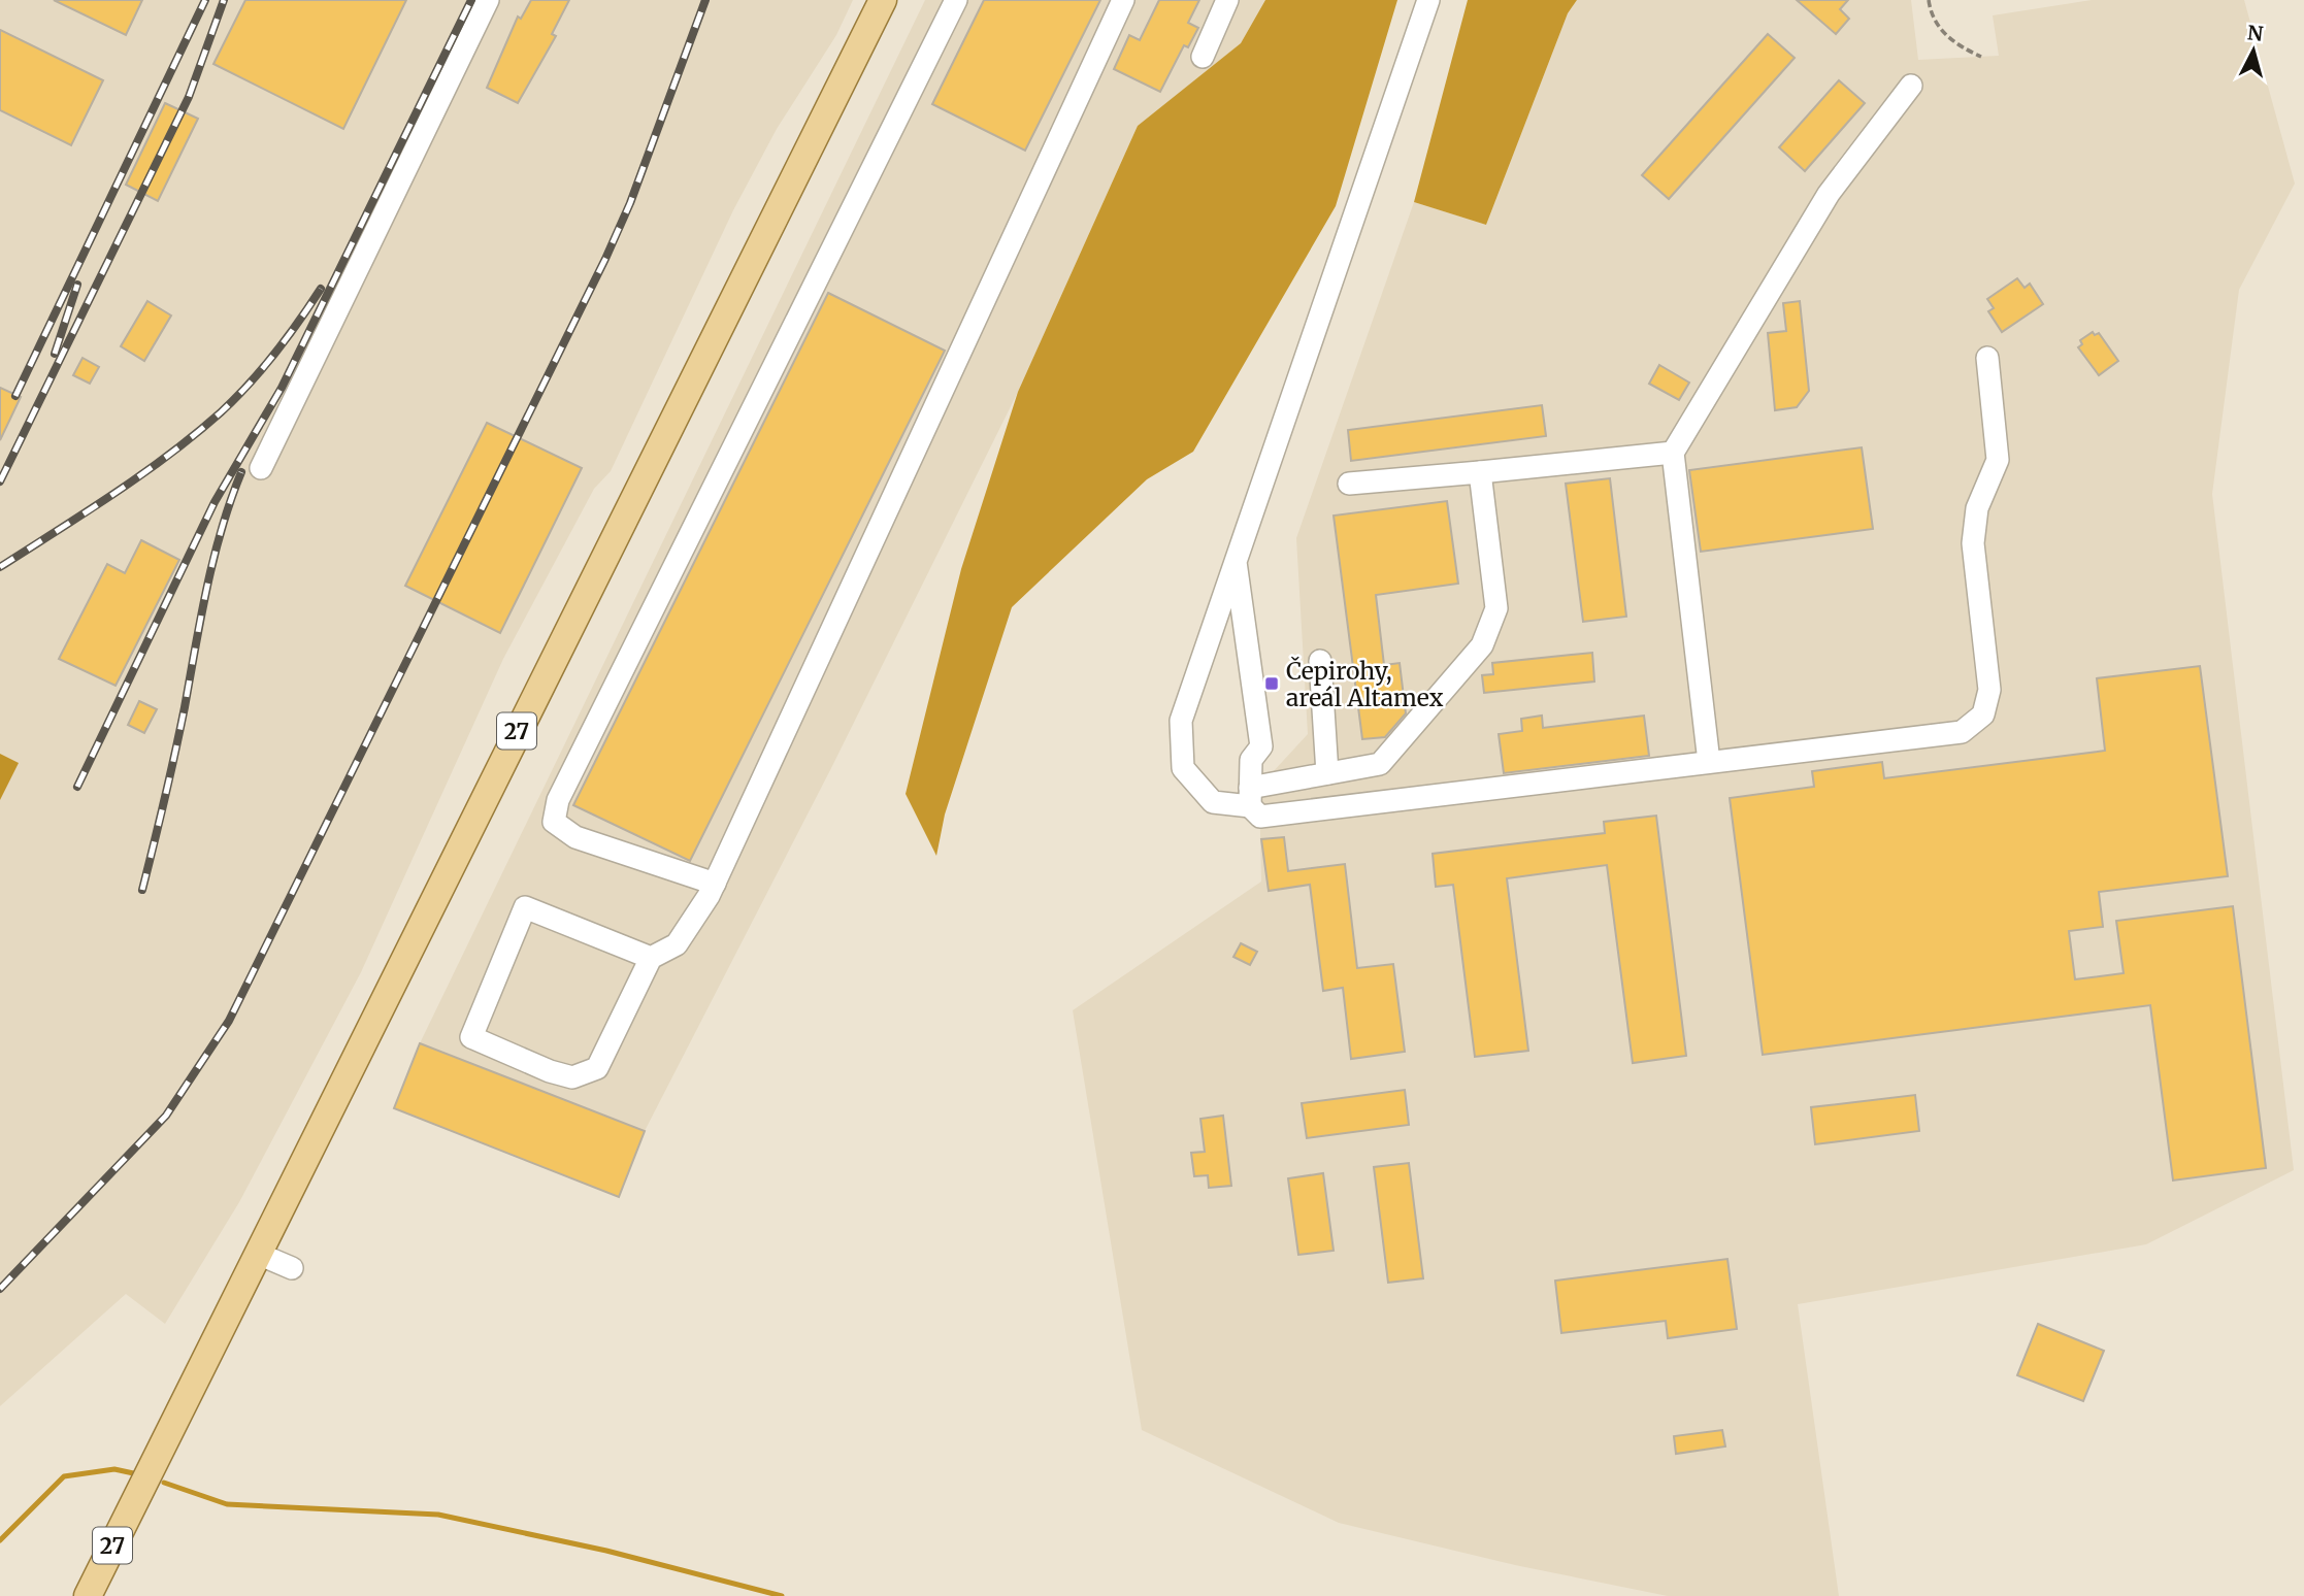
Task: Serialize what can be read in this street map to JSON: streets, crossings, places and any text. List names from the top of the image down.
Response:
{
  "streets": {
    "main road": ["27"]
  },
  "places": {
    "transit": ["Čepirohy, areál Altamex"]
  },
  "north": "top"
}
